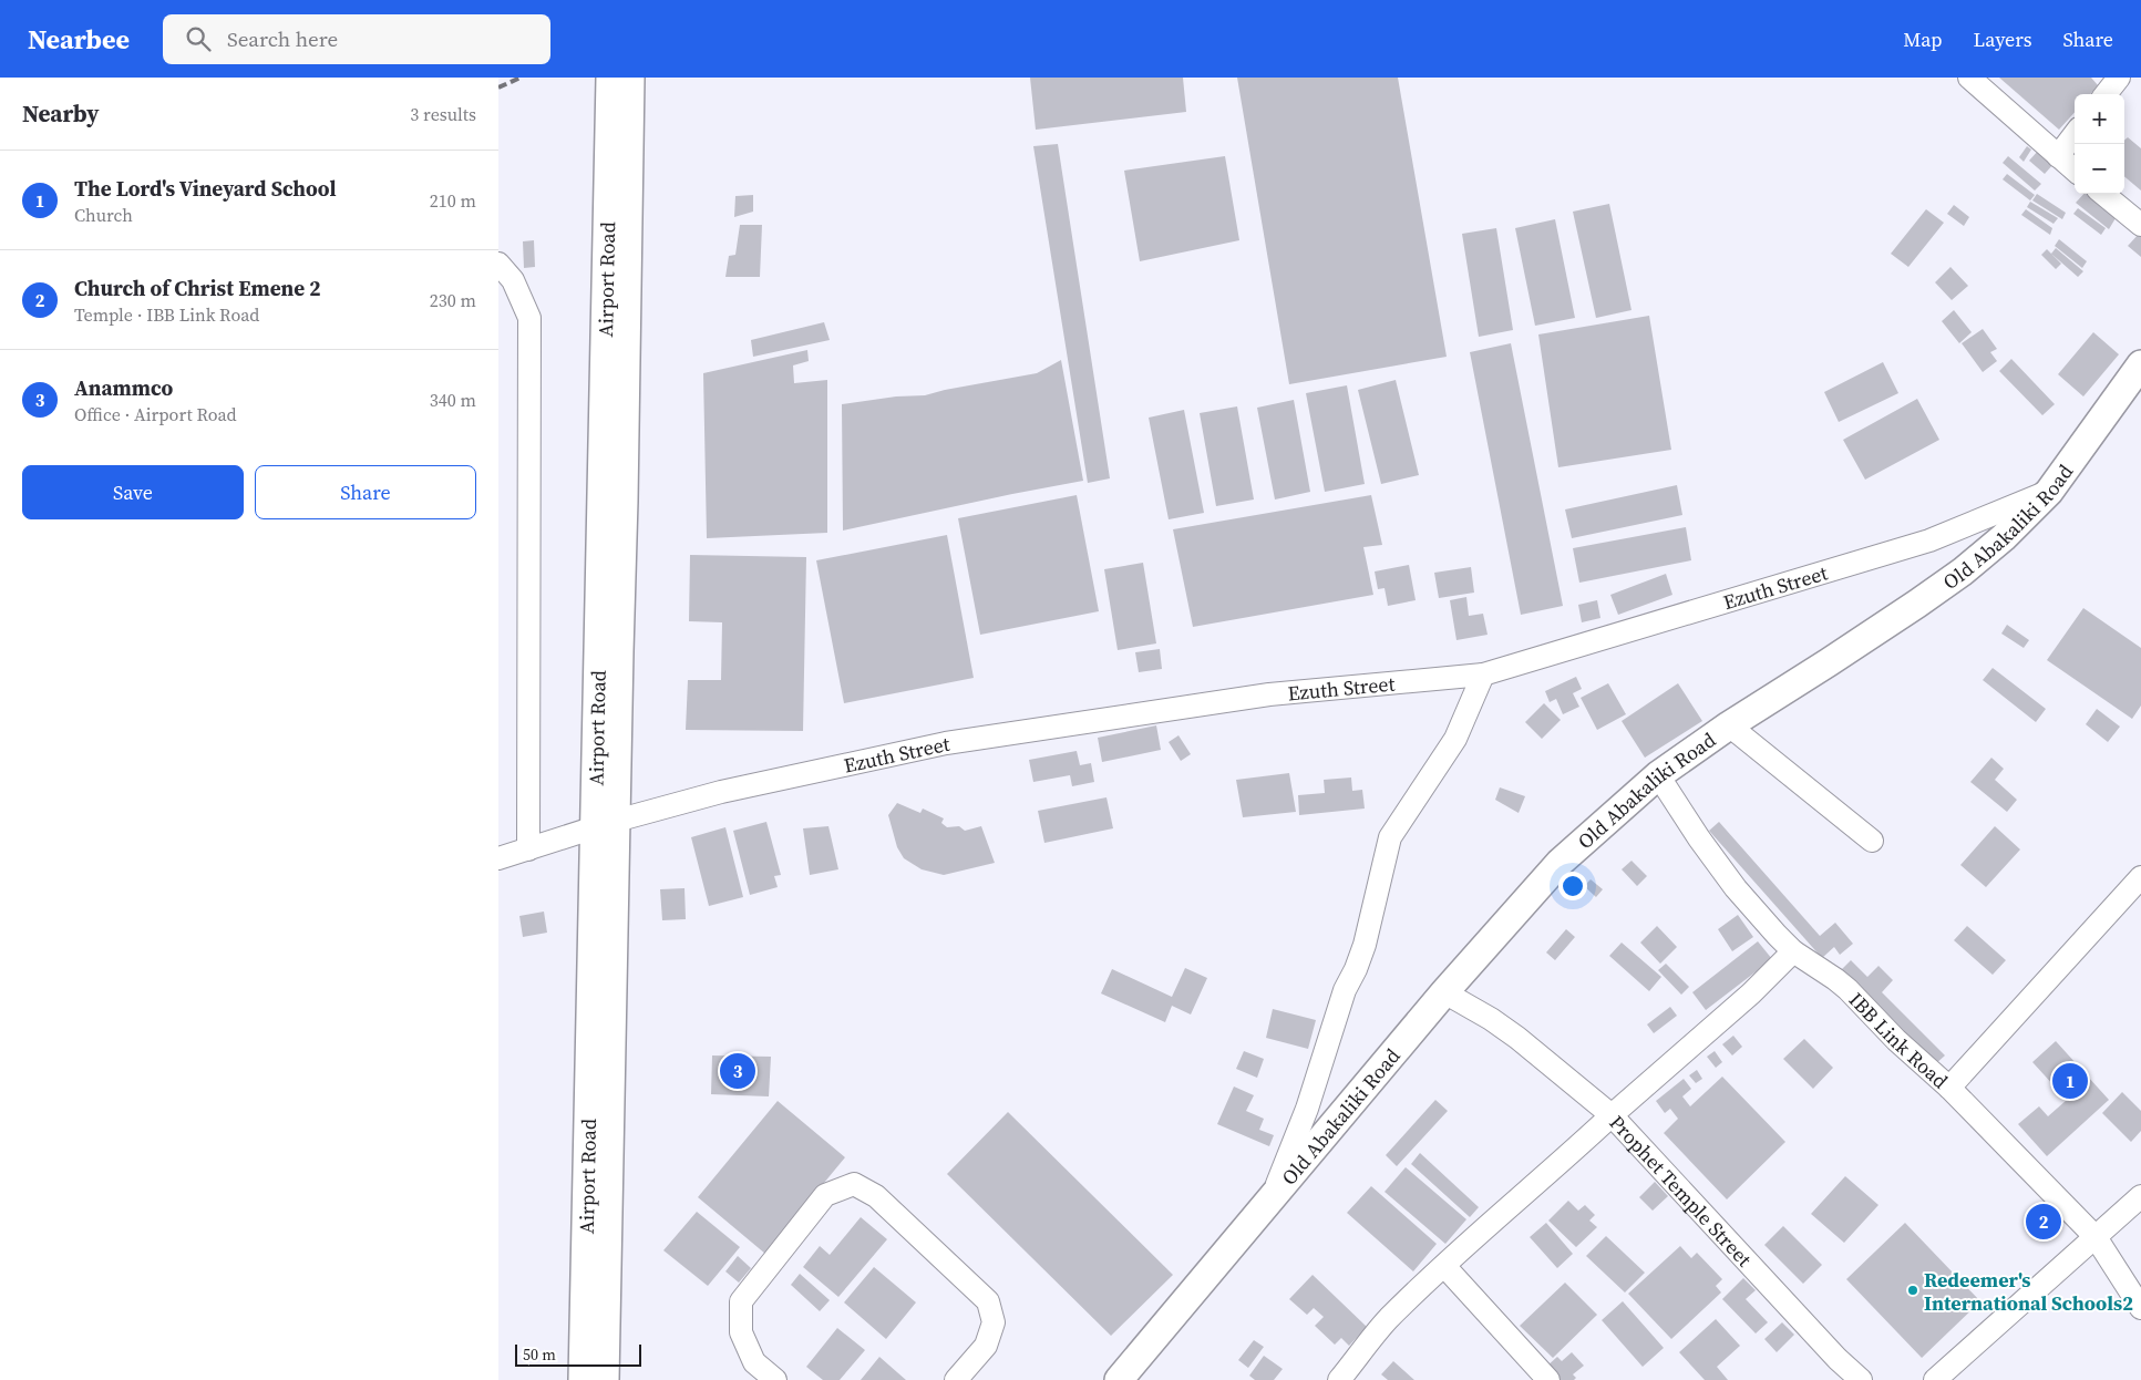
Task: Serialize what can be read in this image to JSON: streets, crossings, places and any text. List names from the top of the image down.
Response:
{
  "streets": {
    "main road": ["Airport Road", "Old Abakaliki Road"],
    "street": ["Ezuth Street", "IBB Link Road", "Prophet Temple Street"]
  },
  "crossings": [
    ["Airport Road", "Ezuth Street"],
    ["Old Abakaliki Road", "Ezuth Street"],
    ["Old Abakaliki Road", "IBB Link Road"]
  ],
  "places": ["Redeemer's International Schools2"],
  "scale_bar": "50 m",
  "page": {
    "header": "Nearbee",
    "search": "Search here",
    "nav": ["Map", "Layers", "Share"],
    "heading": ["Nearby", "3 results"],
    "map_buttons": ["+", "−"],
    "list": [
      {
        "mark": "1",
        "name": "The Lord's Vineyard School",
        "note": "Church",
        "value": "210 m"
      },
      {
        "mark": "2",
        "name": "Church of Christ Emene 2",
        "note": "Temple · IBB Link Road",
        "value": "230 m"
      },
      {
        "mark": "3",
        "name": "Anammco",
        "note": "Office · Airport Road",
        "value": "340 m"
      }
    ],
    "buttons": ["Save", "Share"],
    "pins": ["3", "1", "2"],
    "scale": "50 m"
  }
}
